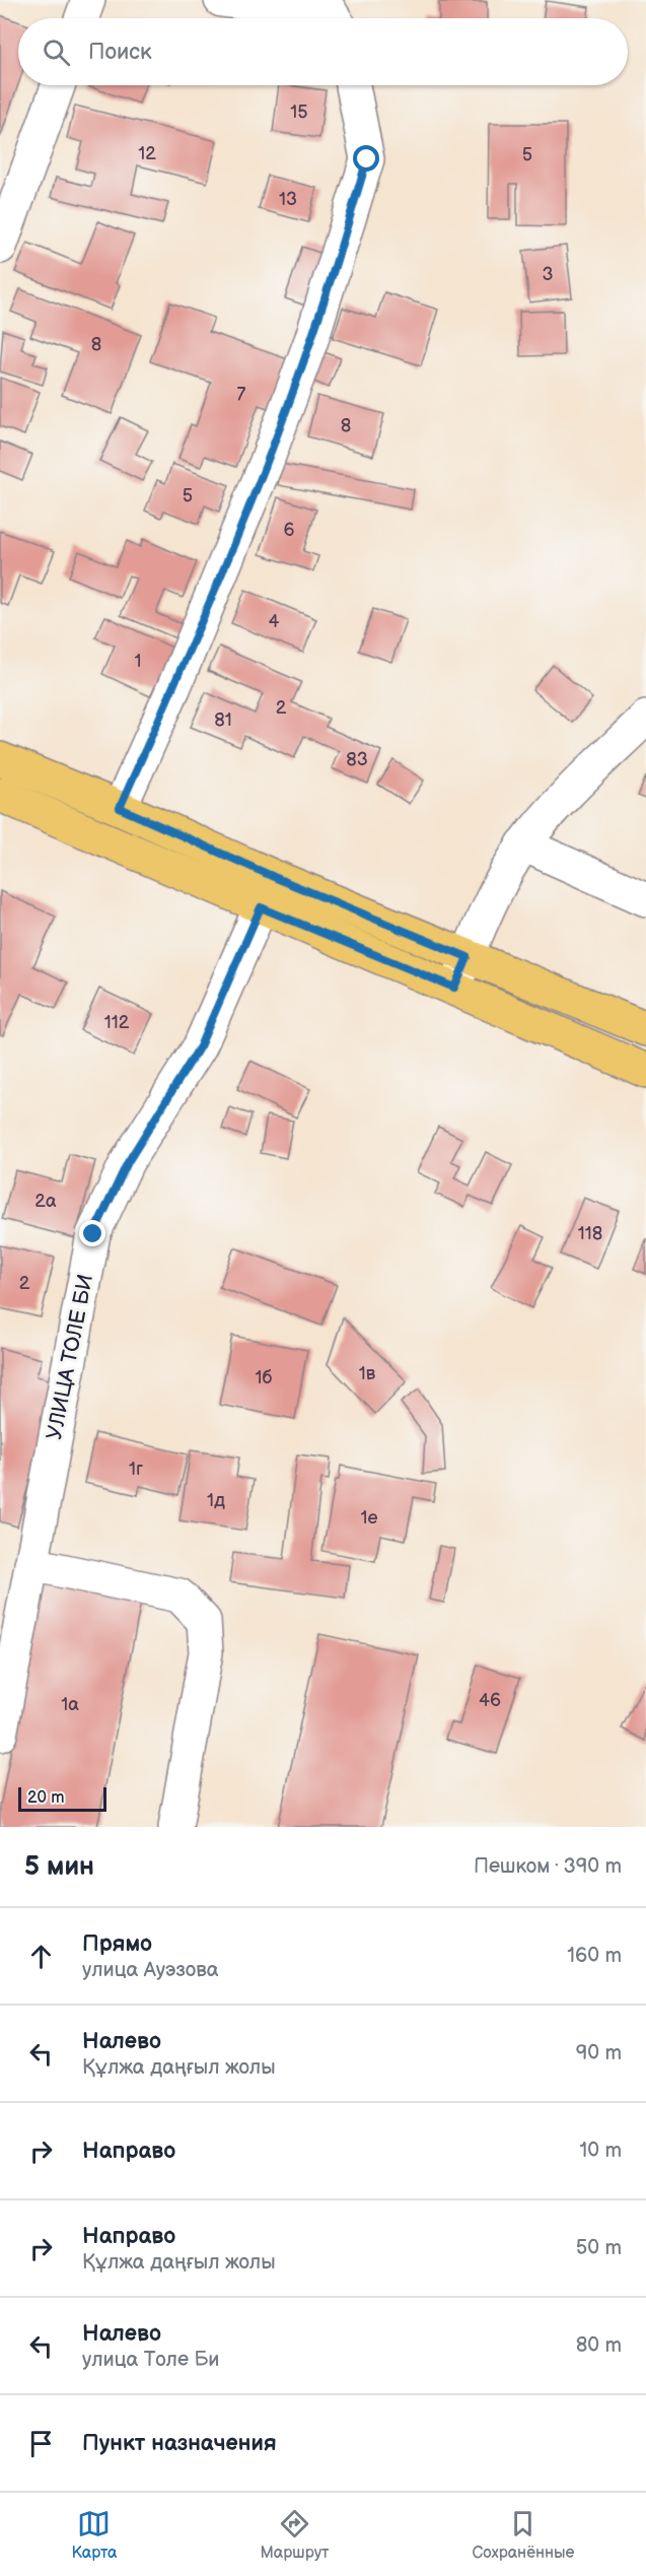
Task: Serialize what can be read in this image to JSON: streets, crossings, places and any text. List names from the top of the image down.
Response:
{
  "streets": {
    "street": ["УЛИЦА ТОЛЕ БИ"]
  },
  "house_numbers": [
    "15",
    "12",
    "5",
    "13",
    "3",
    "8",
    "7",
    "8",
    "5",
    "6",
    "4",
    "1",
    "2",
    "81",
    "83",
    "112",
    "2а",
    "118",
    "2",
    "1в",
    "1б",
    "1г",
    "1д",
    "1е",
    "46",
    "1а"
  ],
  "scale_bar": "20 m",
  "page": {
    "search": "Поиск",
    "scale": "20 m",
    "heading": ["5 мин", "Пешком · 390 m"],
    "list": [
      ["Прямо", "улица Ауэзова", "160 m"],
      ["Налево", "Құлжа даңғыл жолы", "90 m"],
      ["Направо", "10 m"],
      ["Направо", "Құлжа даңғыл жолы", "50 m"],
      ["Налево", "улица Толе Би", "80 m"],
      "Пункт назначения"
    ],
    "nav": ["Карта", "Маршрут", "Сохранённые"]
  }
}
